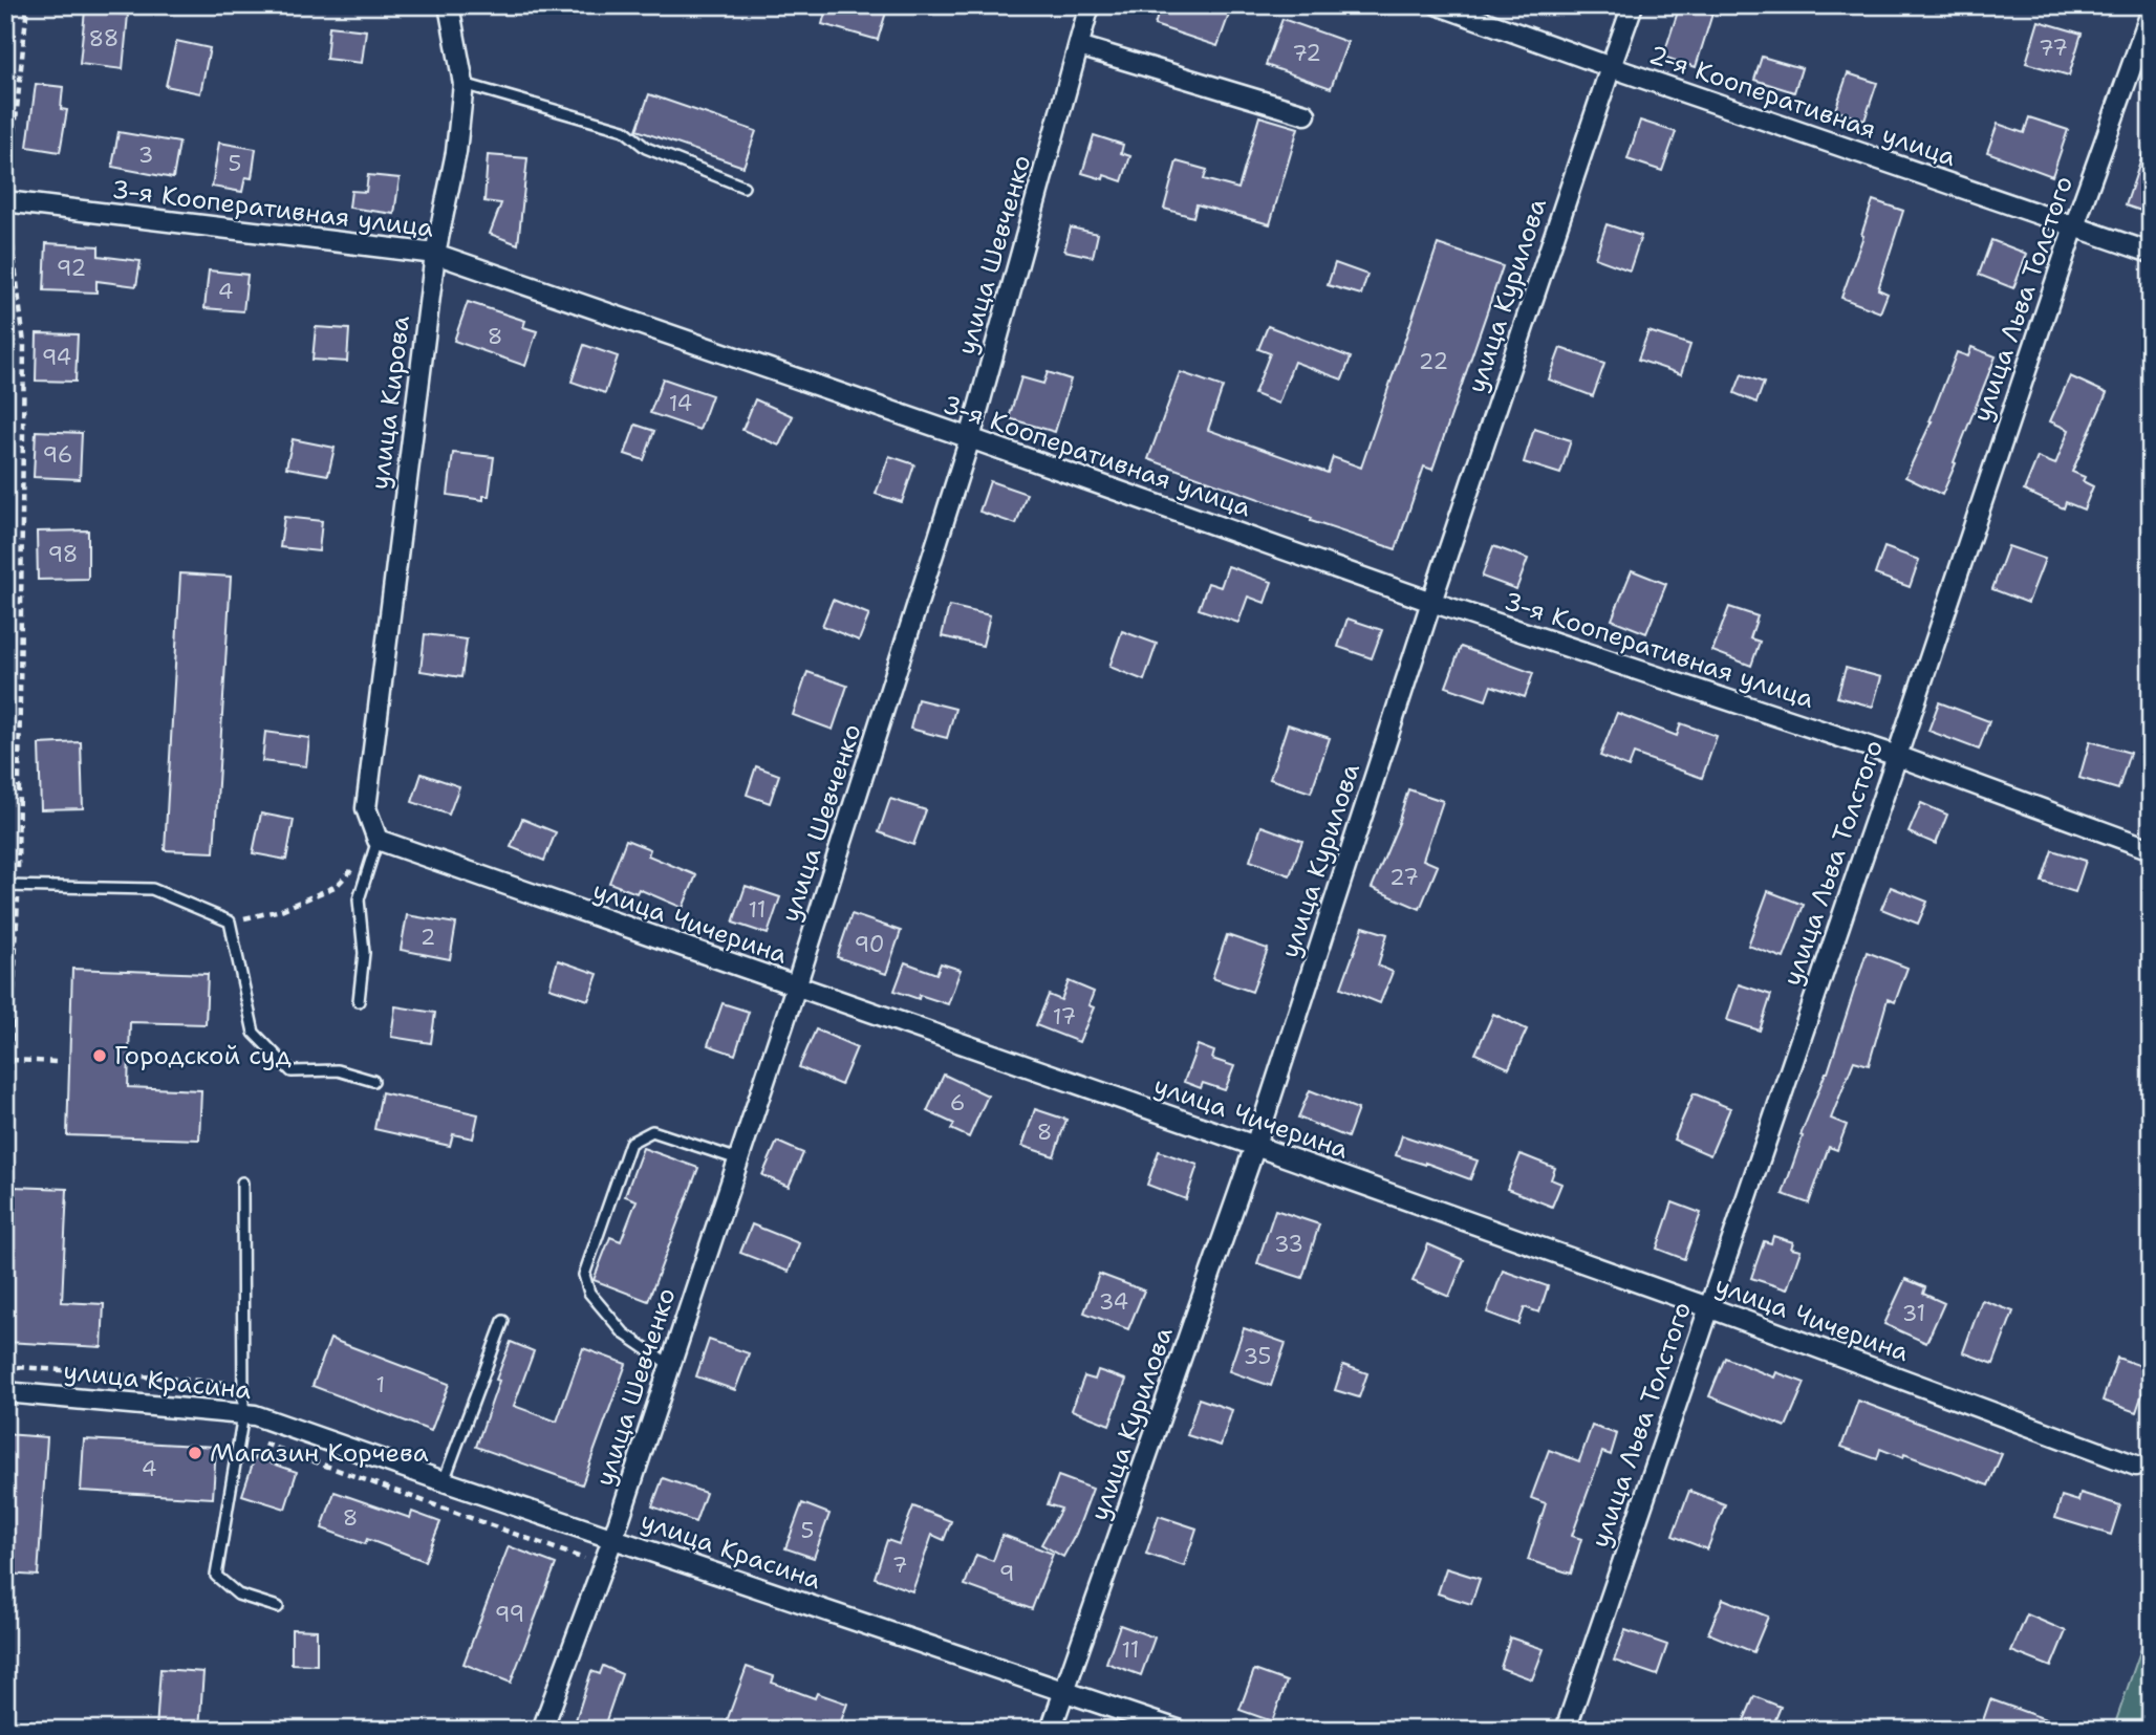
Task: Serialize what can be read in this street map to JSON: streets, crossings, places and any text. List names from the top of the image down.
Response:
{
  "streets": {
    "street": [
      "2-я Кооперативная улица",
      "3-я Кооперативная улица",
      "улица Шевченко",
      "улица Курилова",
      "улица Льва Толстого",
      "улица Кирова",
      "улица Чичерина",
      "улица Красина"
    ]
  },
  "crossings": [
    ["2-я Кооперативная улица", "улица Курилова"],
    ["2-я Кооперативная улица", "улица Льва Толстого"],
    ["3-я Кооперативная улица", "улица Шевченко"],
    ["3-я Кооперативная улица", "улица Курилова"],
    ["3-я Кооперативная улица", "улица Льва Толстого"],
    ["3-я Кооперативная улица", "улица Кирова"],
    ["улица Шевченко", "улица Чичерина"],
    ["улица Шевченко", "улица Красина"],
    ["улица Курилова", "улица Чичерина"],
    ["улица Курилова", "улица Красина"],
    ["улица Льва Толстого", "улица Чичерина"],
    ["улица Кирова", "улица Чичерина"]
  ],
  "places": ["Городской суд", "Магазин Корчева"],
  "house_numbers": [
    "88",
    "77",
    "72",
    "3",
    "5",
    "92",
    "4",
    "8",
    "94",
    "22",
    "14",
    "96",
    "98",
    "27",
    "11",
    "2",
    "90",
    "17",
    "6",
    "8",
    "33",
    "34",
    "31",
    "35",
    "1",
    "4",
    "8",
    "5",
    "7",
    "9",
    "99",
    "11"
  ]
}
